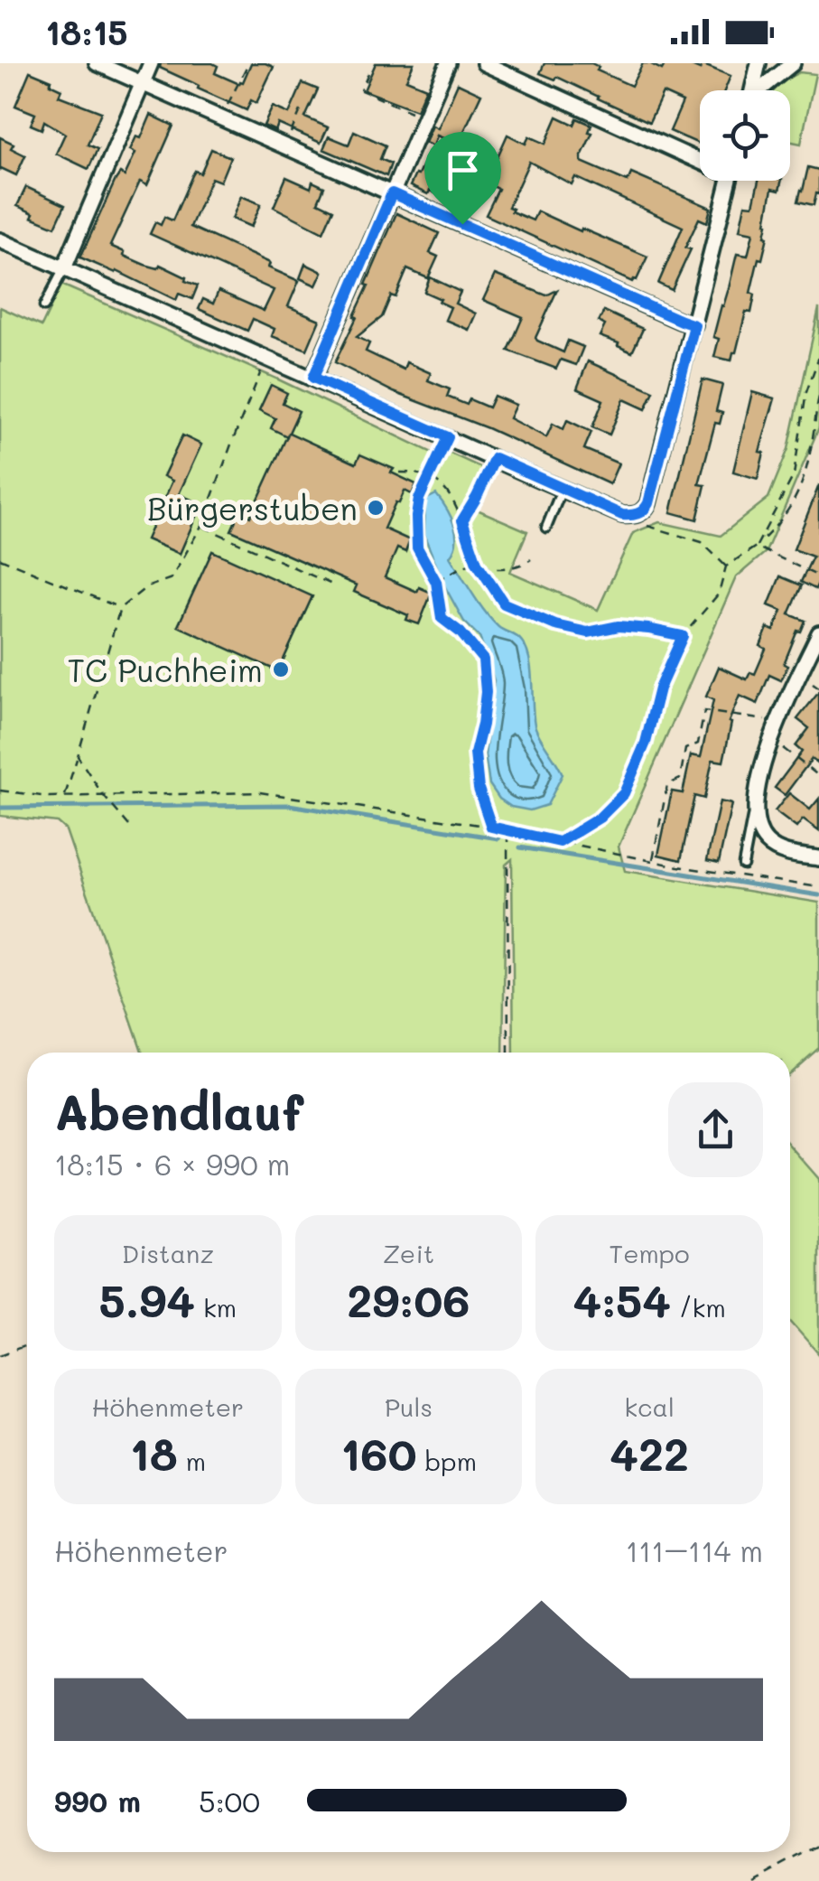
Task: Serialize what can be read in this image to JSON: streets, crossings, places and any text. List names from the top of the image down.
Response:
{
  "places": ["Bürgerstuben", "TC Puchheim"],
  "page": {
    "status": "18:15",
    "heading": ["Abendlauf", "18:15 · 6 × 990 m"],
    "stats": [
      ["Distanz", "5.94 km"],
      ["Zeit", "29:06"],
      ["Tempo", "4:54 /km"],
      ["Höhenmeter", "18 m"],
      ["Puls", "160 bpm"],
      ["kcal", "422"]
    ],
    "chart": ["Höhenmeter", "111–114 m"],
    "list": [
      {
        "name": "990 m",
        "note": "5:00"
      }
    ]
  }
}
